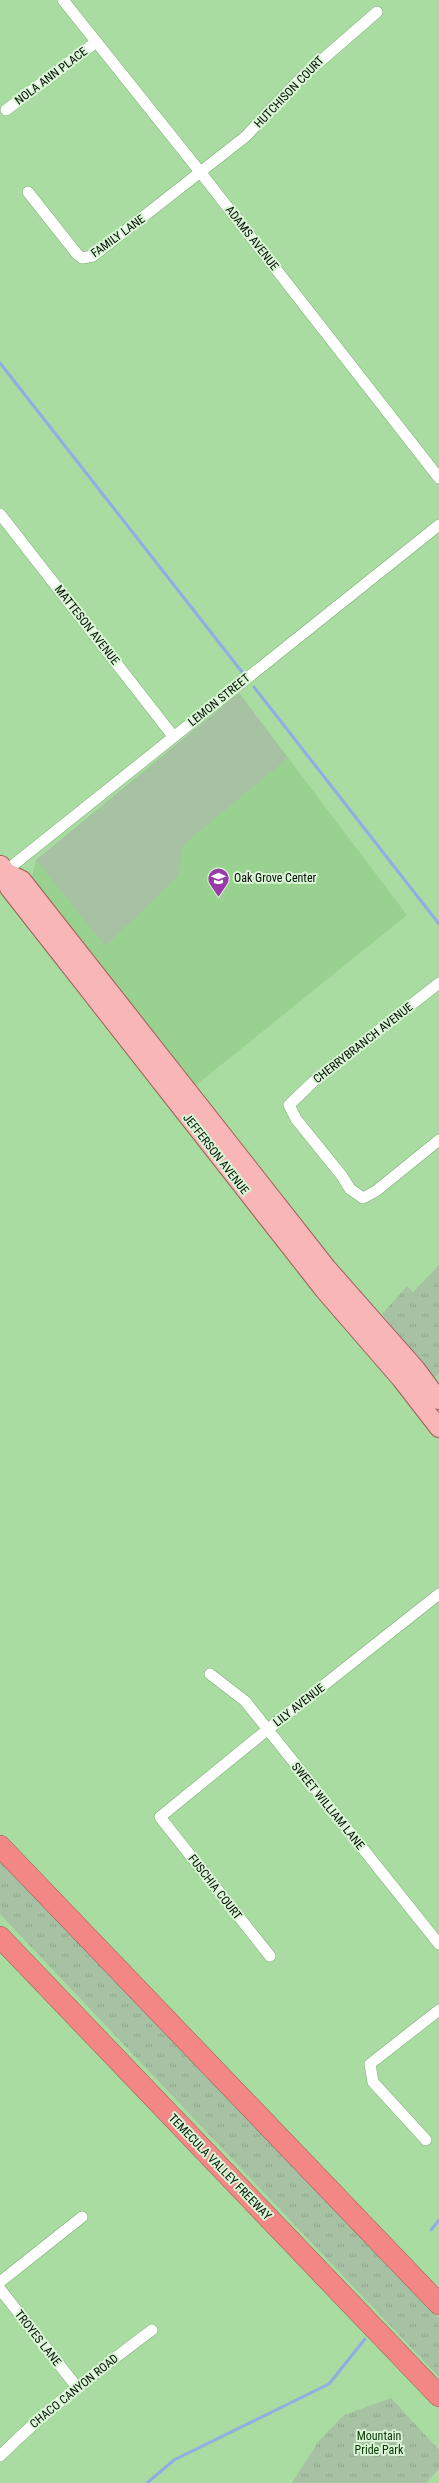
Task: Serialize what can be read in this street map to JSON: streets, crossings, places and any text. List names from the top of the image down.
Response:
{
  "streets": {
    "highway": ["TEMECULA VALLEY FREEWAY"],
    "main road": ["JEFFERSON AVENUE"],
    "street": [
      "NOLA ANN PLACE",
      "HUTCHISON COURT",
      "FAMILY LANE",
      "ADAMS AVENUE",
      "MATTESON AVENUE",
      "LEMON STREET",
      "CHERRYBRANCH AVENUE",
      "LILY AVENUE",
      "SWEET WILLIAM LANE",
      "FUSCHIA COURT",
      "TROYES LANE",
      "CHACO CANYON ROAD"
    ]
  },
  "crossings": [
    ["NOLA ANN PLACE", "ADAMS AVENUE"],
    ["HUTCHISON COURT", "FAMILY LANE"],
    ["HUTCHISON COURT", "ADAMS AVENUE"],
    ["FAMILY LANE", "ADAMS AVENUE"],
    ["MATTESON AVENUE", "LEMON STREET"],
    ["LEMON STREET", "JEFFERSON AVENUE"],
    ["LILY AVENUE", "SWEET WILLIAM LANE"],
    ["LILY AVENUE", "FUSCHIA COURT"],
    ["TROYES LANE", "CHACO CANYON ROAD"]
  ],
  "parks": ["Mountain Pride Park"],
  "places": {
    "school or university": ["Oak Grove Center"]
  }
}
